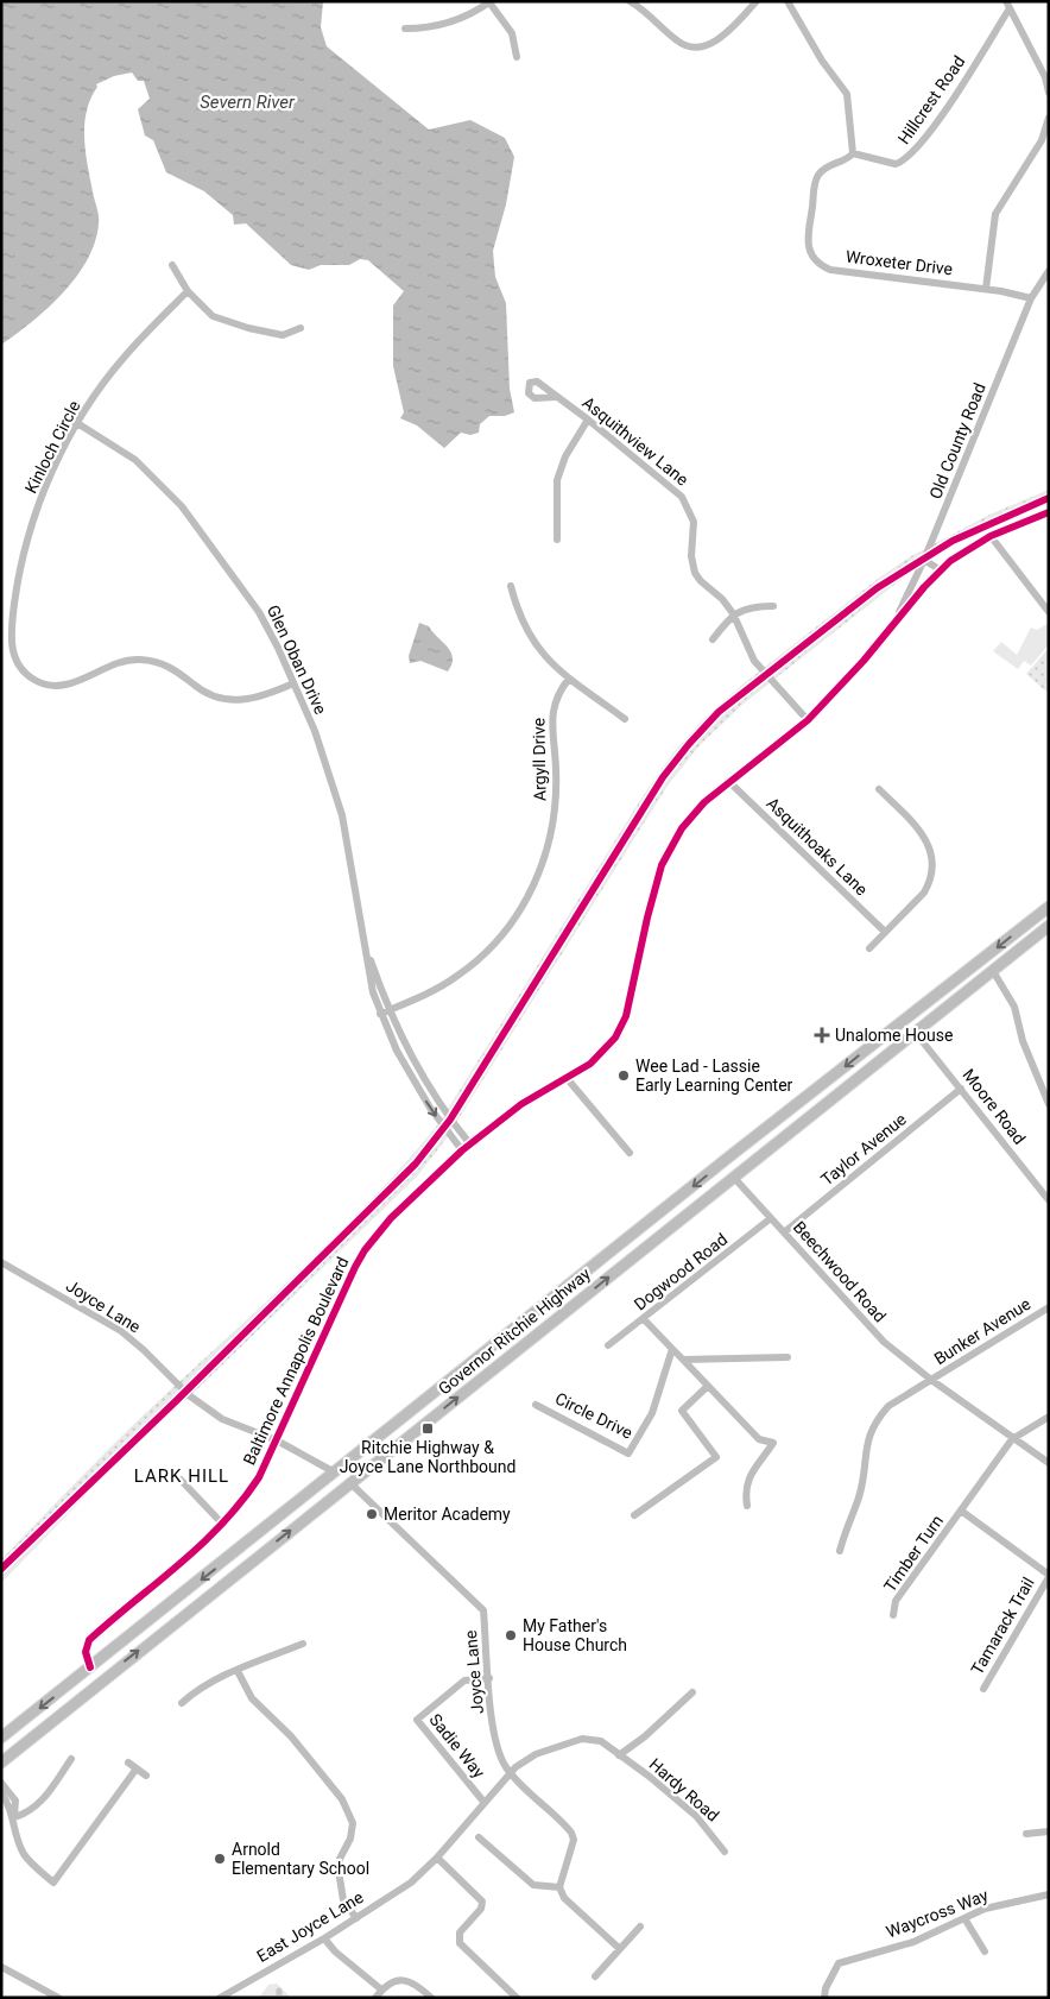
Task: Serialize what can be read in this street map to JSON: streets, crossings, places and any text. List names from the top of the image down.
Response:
{
  "streets": {
    "highway": ["Governor Ritchie Highway"],
    "street": [
      "Hillcrest Road",
      "Wroxeter Drive",
      "Asquithview Lane",
      "Old County Road",
      "Kinloch Circle",
      "Glen Oban Drive",
      "Argyll Drive",
      "Asquithoaks Lane",
      "Moore Road",
      "Taylor Avenue",
      "Dogwood Road",
      "Beechwood Road",
      "Joyce Lane",
      "Bunker Avenue",
      "Baltimore Annapolis Boulevard",
      "Circle Drive",
      "Timber Turn",
      "Tamarack Trail",
      "Sadie Way",
      "Hardy Road",
      "Waycross Way",
      "East Joyce Lane"
    ]
  },
  "crossings": [
    ["Hillcrest Road", "Wroxeter Drive"],
    ["Wroxeter Drive", "Old County Road"],
    ["Asquithview Lane", "Baltimore Annapolis Boulevard"],
    ["Old County Road", "Baltimore Annapolis Boulevard"],
    ["Kinloch Circle", "Glen Oban Drive"],
    ["Glen Oban Drive", "Argyll Drive"],
    ["Glen Oban Drive", "Baltimore Annapolis Boulevard"],
    ["Asquithoaks Lane", "Baltimore Annapolis Boulevard"],
    ["Moore Road", "Taylor Avenue"],
    ["Moore Road", "Governor Ritchie Highway"],
    ["Taylor Avenue", "Beechwood Road"],
    ["Dogwood Road", "Beechwood Road"],
    ["Beechwood Road", "Governor Ritchie Highway"],
    ["Beechwood Road", "Bunker Avenue"],
    ["Beechwood Road", "Timber Turn"],
    ["Joyce Lane", "Governor Ritchie Highway"],
    ["Joyce Lane", "Baltimore Annapolis Boulevard"],
    ["Joyce Lane", "Sadie Way"],
    ["Joyce Lane", "Hardy Road"],
    ["Joyce Lane", "East Joyce Lane"],
    ["Governor Ritchie Highway", "Baltimore Annapolis Boulevard"],
    ["Sadie Way", "East Joyce Lane"],
    ["Hardy Road", "East Joyce Lane"]
  ],
  "districts": ["LARK HILL"],
  "water": ["Severn River"],
  "places": {
    "health": ["Unalome House"],
    "other": [
      "Wee Lad - Lassie Early Learning Center",
      "Meritor Academy",
      "My Father's House Church",
      "Arnold Elementary School"
    ],
    "transit": ["Ritchie Highway & Joyce Lane Northbound"]
  }
}
